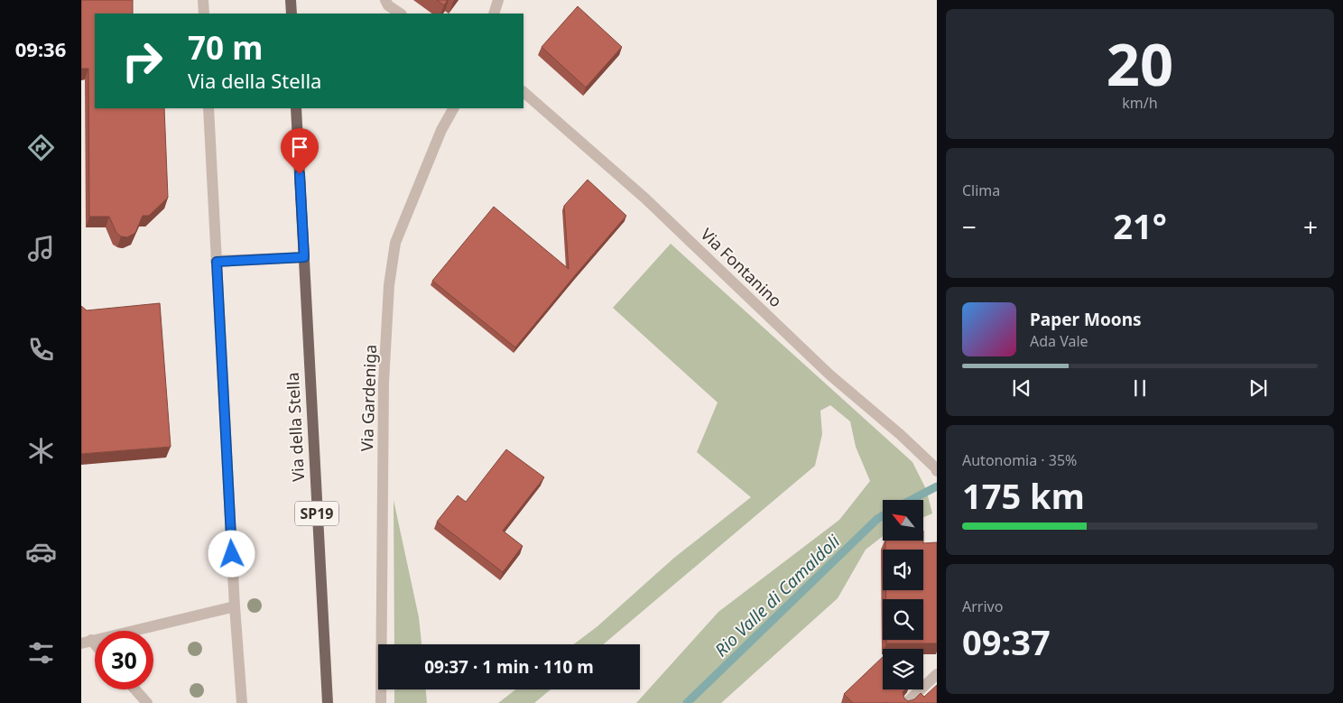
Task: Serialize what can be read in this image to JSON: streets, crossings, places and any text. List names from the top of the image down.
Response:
{
  "streets": {
    "main road": ["Via della Stella", "SP19"],
    "street": ["Via Fontanino", "Via Gardeniga"]
  },
  "water": ["Rio Valle di Camaldoli"],
  "north": "top left",
  "page": {
    "tabs": "09:36",
    "tile": [
      ["20", "km/h"],
      "Clima",
      ["Autonomia · 35%", "175 km"],
      ["Arrivo", "09:37"]
    ],
    "turn": ["70 m", "Via della Stella"],
    "heat": ["−", "21°", "+"],
    "song": ["Paper Moons", "Ada Vale"],
    "limit": "30",
    "trip": "09:37 · 1 min · 110 m"
  }
}
